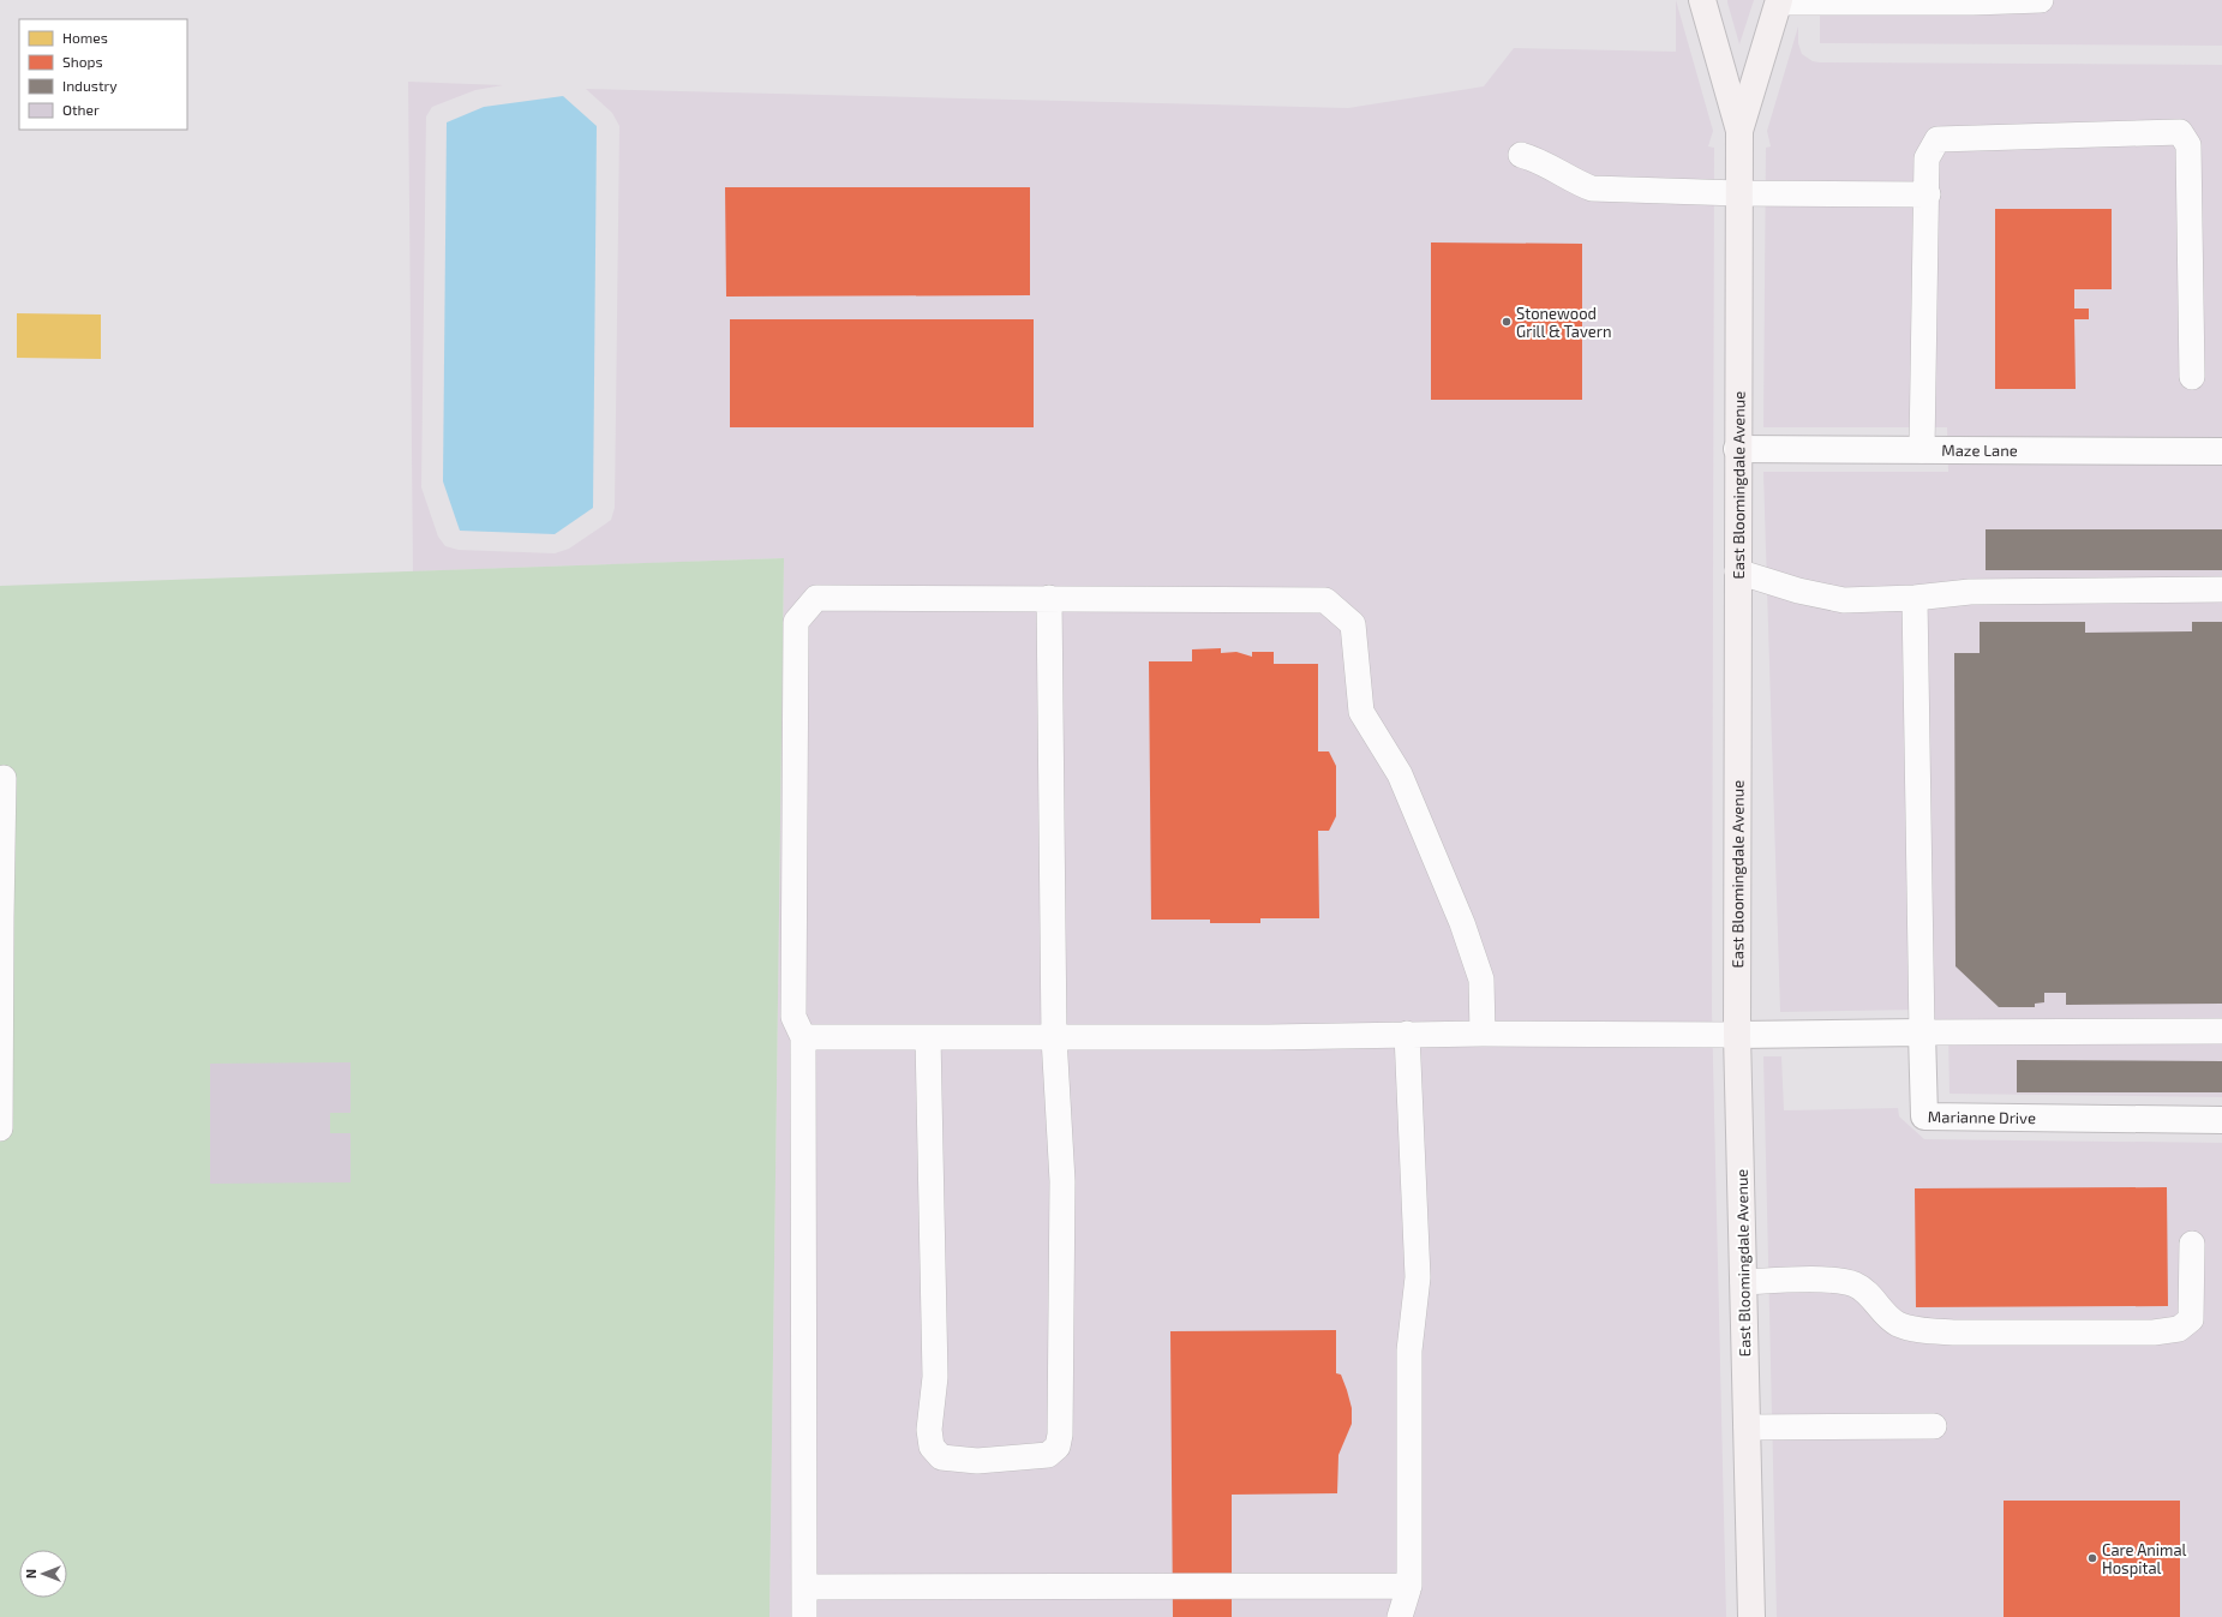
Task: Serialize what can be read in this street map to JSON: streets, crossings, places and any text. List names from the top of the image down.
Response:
{
  "streets": {
    "main road": ["East Bloomingdale Avenue"],
    "street": ["Maze Lane", "Marianne Drive"]
  },
  "crossings": [
    ["Maze Lane", "East Bloomingdale Avenue"]
  ],
  "places": ["Stonewood Grill & Tavern", "Care Animal Hospital"],
  "legend": [
    "Homes",
    "Shops",
    "Industry",
    "Other"
  ],
  "north": "left"
}
